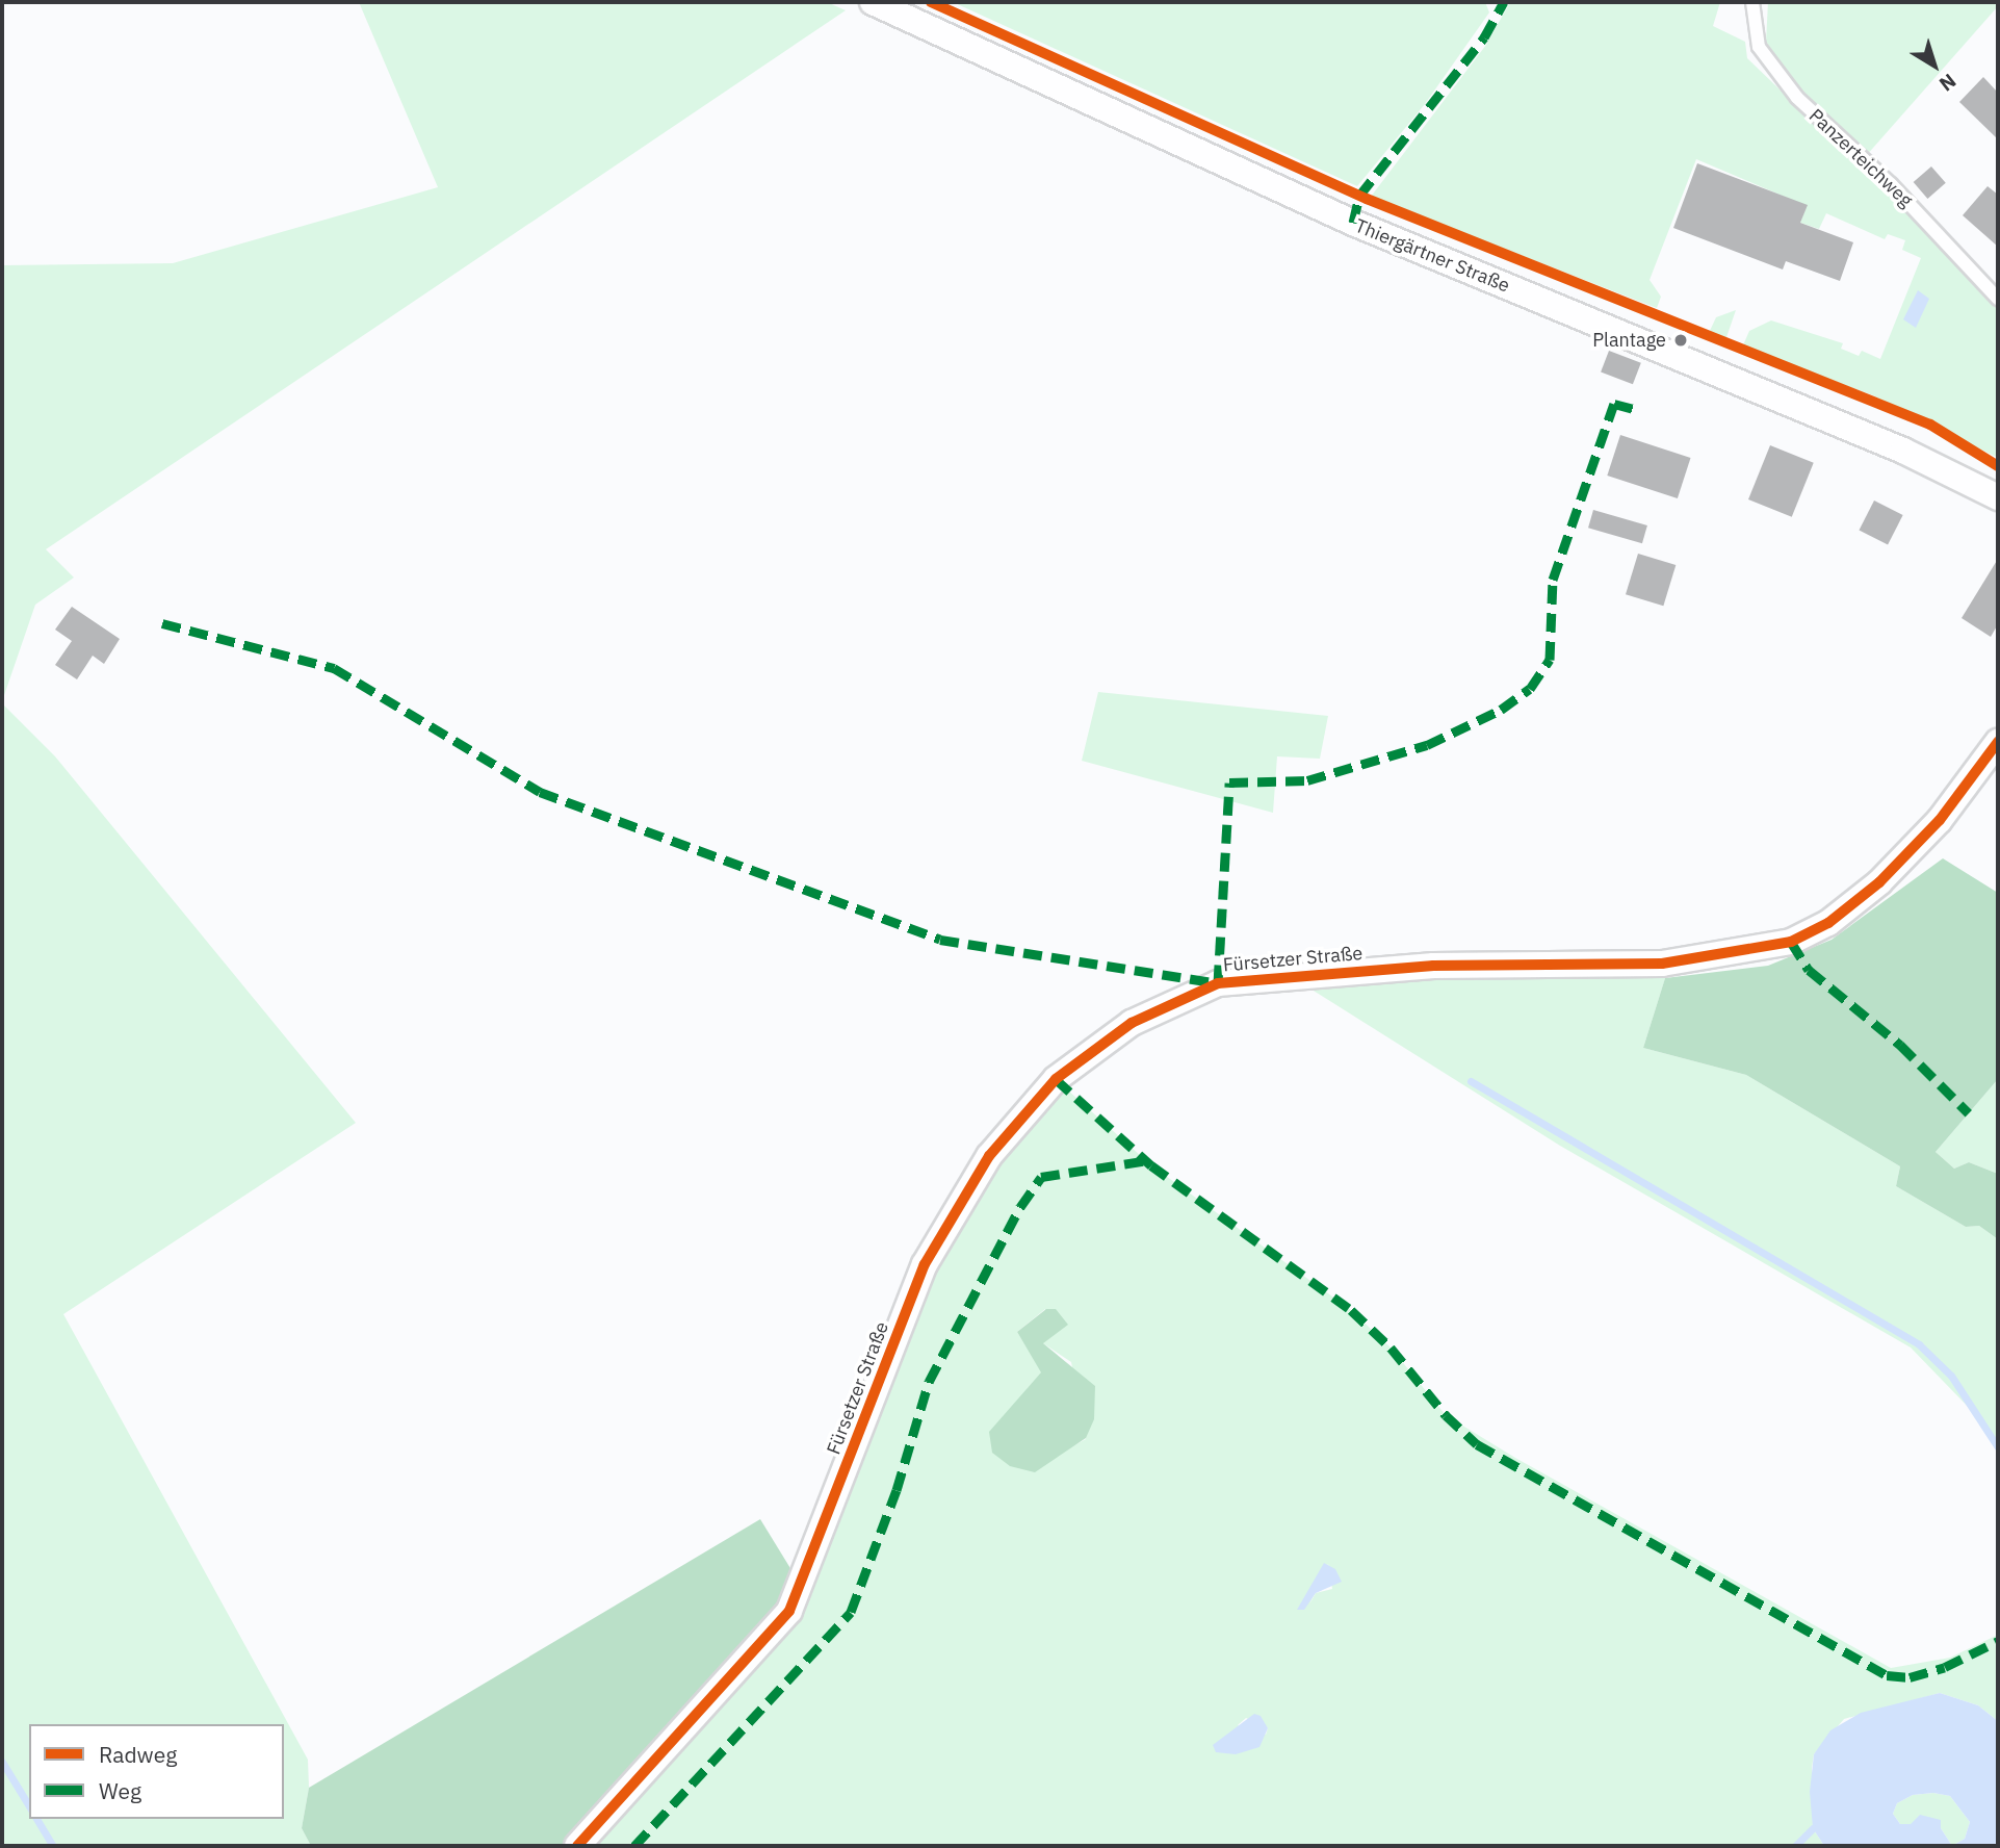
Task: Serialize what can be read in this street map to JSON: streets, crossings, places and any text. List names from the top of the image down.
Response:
{
  "streets": {
    "street": ["Thiergärtner Straße", "Fürsetzer Straße"],
    "lane": ["Panzerteichweg"]
  },
  "places": ["Plantage"],
  "legend": ["Radweg", "Weg"],
  "north": "bottom right"
}
